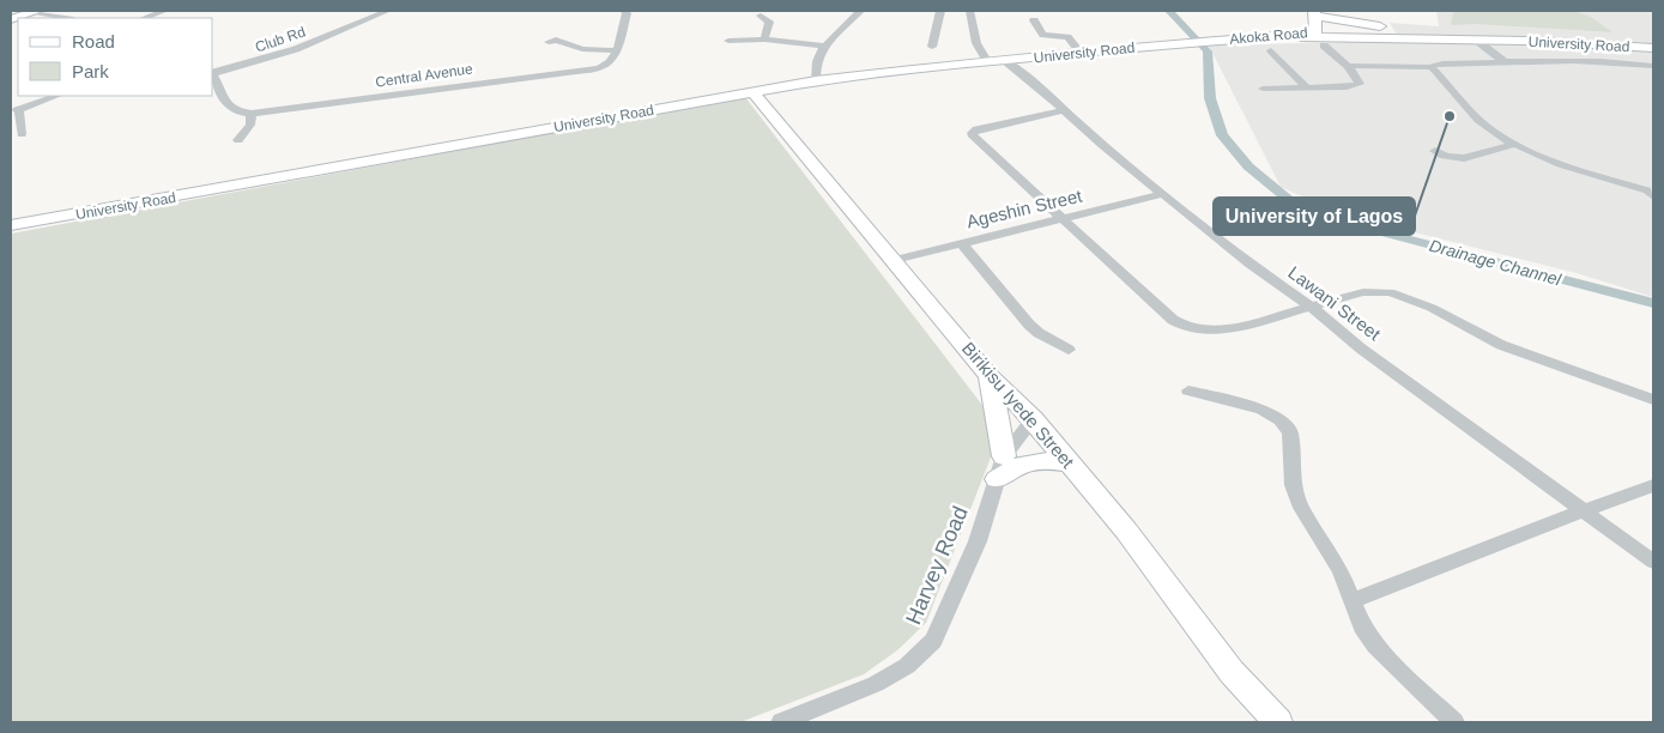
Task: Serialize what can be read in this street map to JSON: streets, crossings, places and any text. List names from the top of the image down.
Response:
{
  "streets": {
    "main road": ["Akoka Road", "University Road", "Birikisu Iyede Street"],
    "street": [
      "Club Rd",
      "Central Avenue",
      "Ageshin Street",
      "Lawani Street",
      "Harvey Road"
    ]
  },
  "crossings": [
    ["Akoka Road", "University Road"],
    ["University Road", "Lawani Street"],
    ["University Road", "Birikisu Iyede Street"],
    ["Ageshin Street", "Lawani Street"],
    ["Ageshin Street", "Birikisu Iyede Street"]
  ],
  "water": ["Drainage Channel"],
  "places": ["University of Lagos"],
  "legend": ["Road", "Park"]
}
